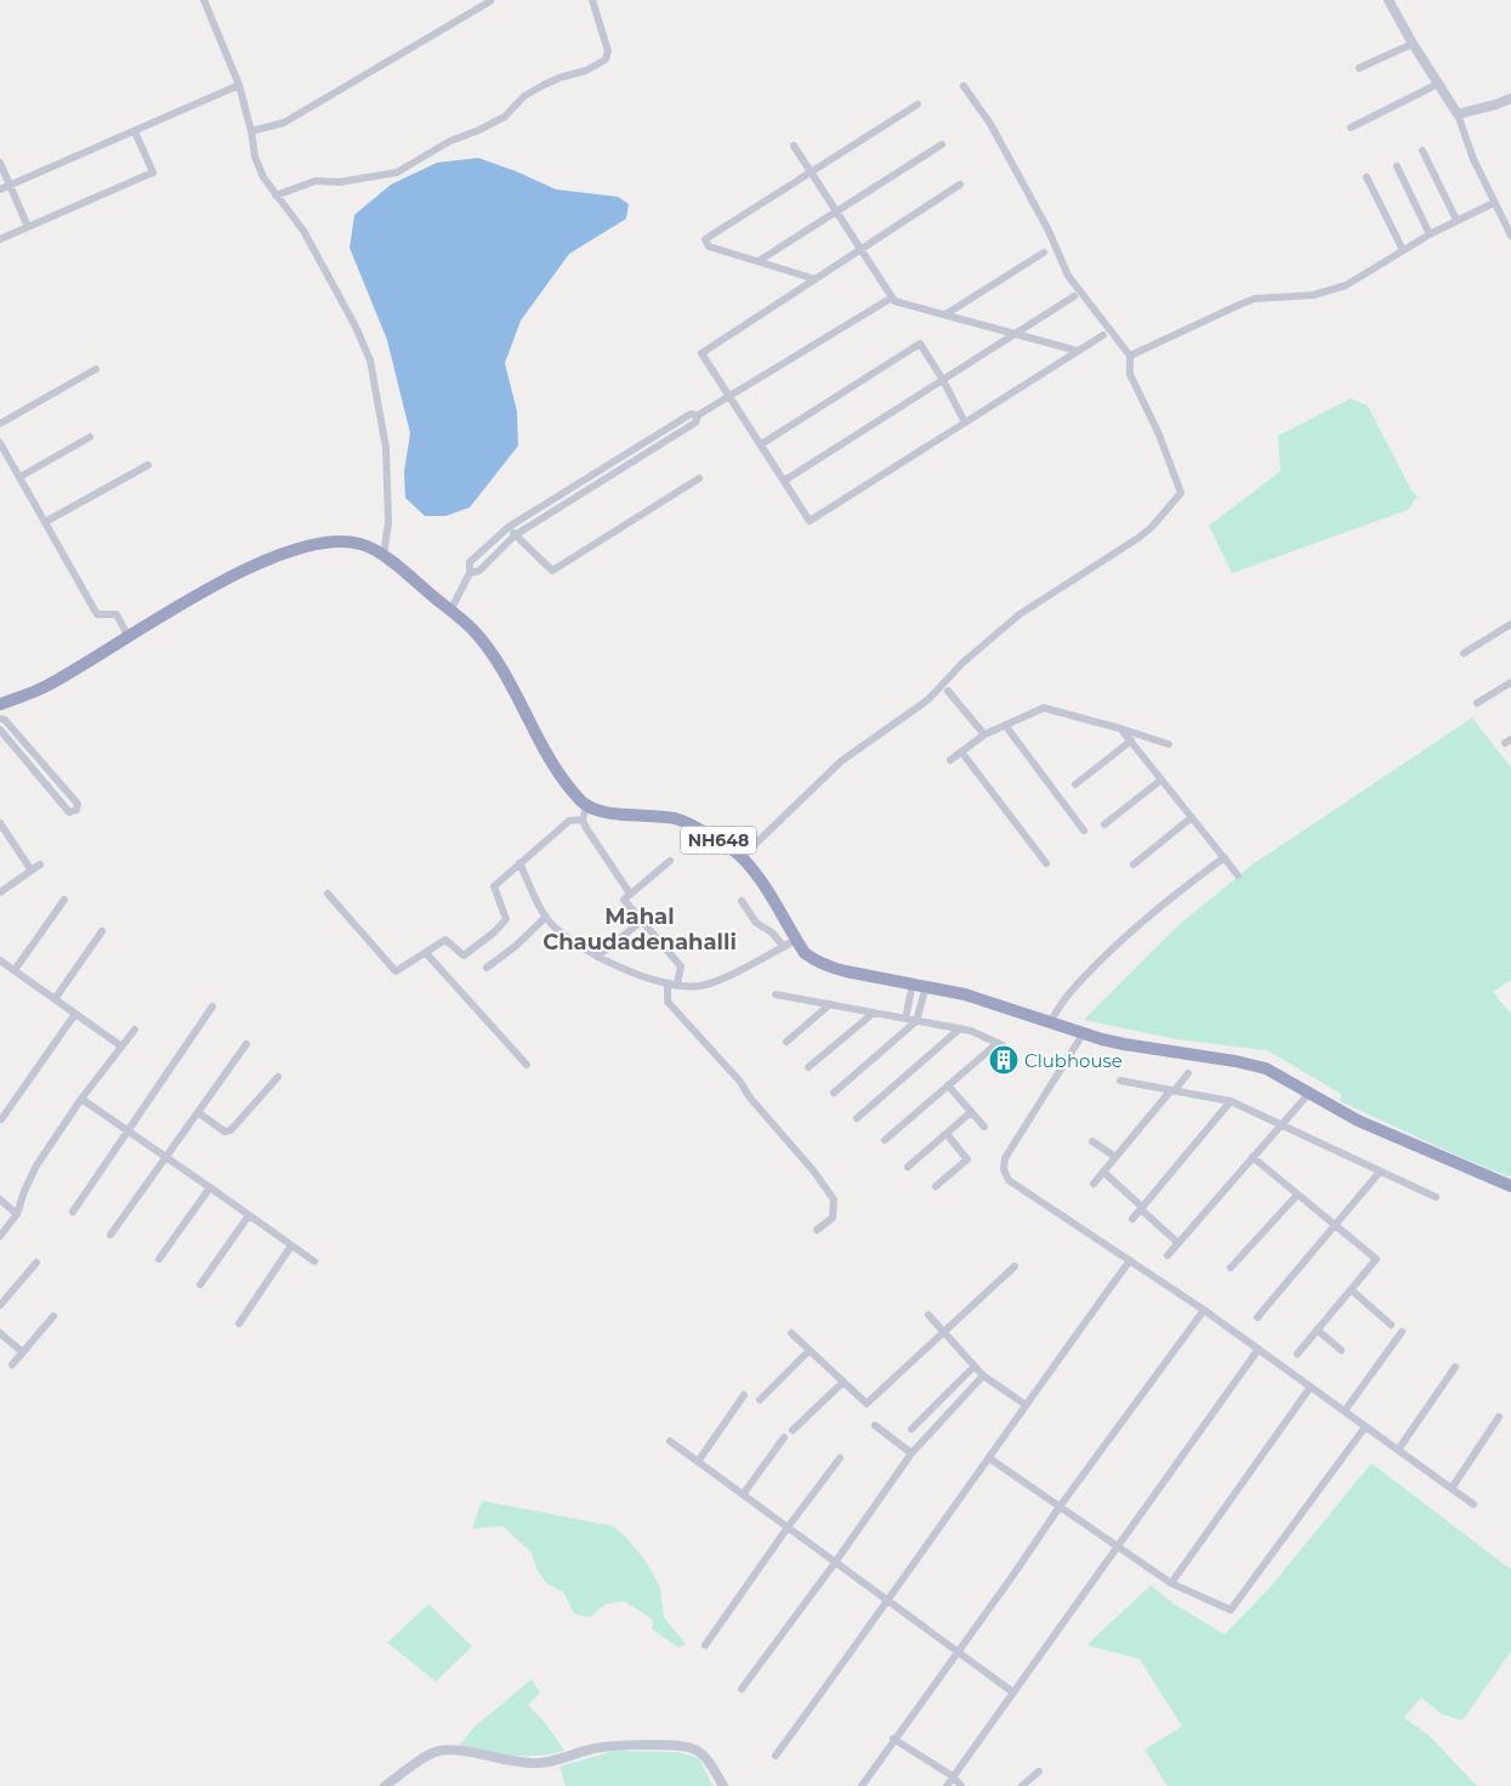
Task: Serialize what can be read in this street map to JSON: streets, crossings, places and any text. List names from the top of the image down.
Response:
{
  "streets": {
    "highway": ["NH648"]
  },
  "districts": ["Mahal Chaudadenahalli"],
  "places": {
    "building": ["Clubhouse"]
  }
}
